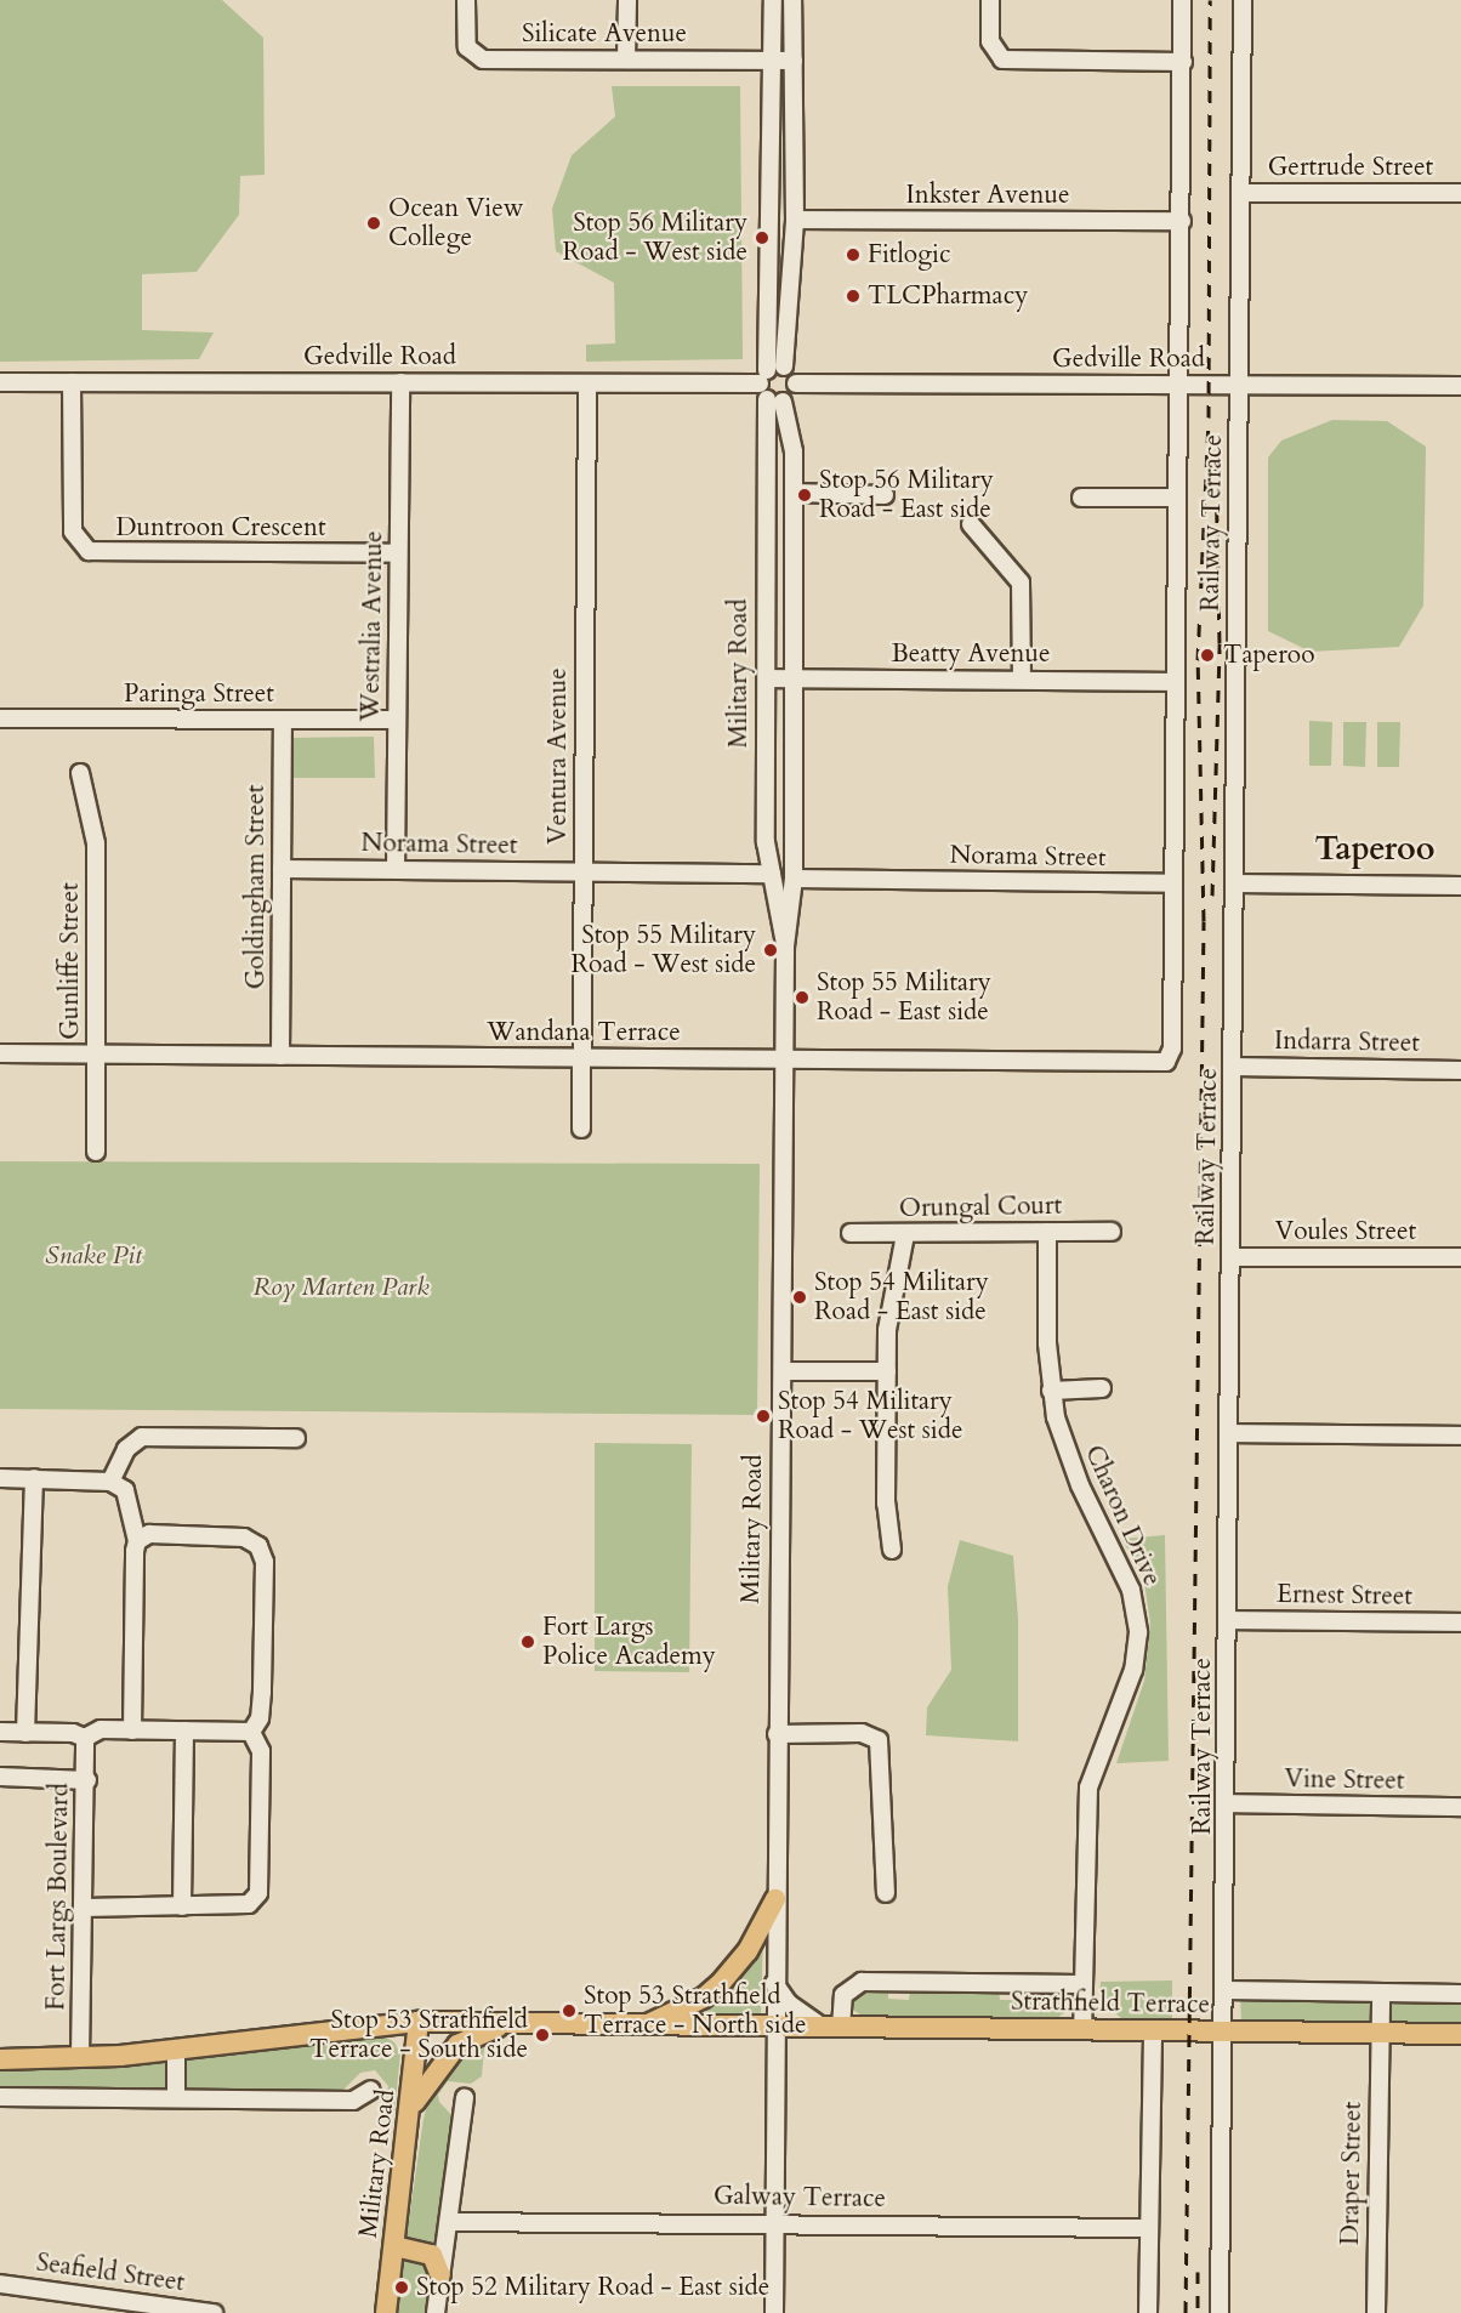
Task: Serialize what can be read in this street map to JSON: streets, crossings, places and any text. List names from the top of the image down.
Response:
{
  "streets": {
    "main road": ["Military Road", "Strathfield Terrace"],
    "street": [
      "Silicate Avenue",
      "Gertrude Street",
      "Inkster Avenue",
      "Gedville Road",
      "Railway Terrace",
      "Duntroon Crescent",
      "Westralia Avenue",
      "Beatty Avenue",
      "Paringa Street",
      "Ventura Avenue",
      "Norama Street",
      "Goldingham Street",
      "Gunliffe Street",
      "Wandana Terrace",
      "Indarra Street",
      "Orungal Court",
      "Voules Street",
      "Charon Drive",
      "Ernest Street",
      "Vine Street",
      "Fort Largs Boulevard",
      "Draper Street",
      "Galway Terrace",
      "Seafield Street"
    ]
  },
  "crossings": [
    ["Silicate Avenue", "Military Road"],
    ["Gertrude Street", "Railway Terrace"],
    ["Inkster Avenue", "Railway Terrace"],
    ["Gedville Road", "Railway Terrace"],
    ["Gedville Road", "Duntroon Crescent"],
    ["Gedville Road", "Westralia Avenue"],
    ["Gedville Road", "Military Road"],
    ["Gedville Road", "Ventura Avenue"],
    ["Railway Terrace", "Beatty Avenue"],
    ["Railway Terrace", "Norama Street"],
    ["Railway Terrace", "Wandana Terrace"],
    ["Railway Terrace", "Indarra Street"],
    ["Railway Terrace", "Voules Street"],
    ["Railway Terrace", "Ernest Street"],
    ["Railway Terrace", "Vine Street"],
    ["Railway Terrace", "Strathfield Terrace"],
    ["Duntroon Crescent", "Westralia Avenue"],
    ["Westralia Avenue", "Paringa Street"],
    ["Westralia Avenue", "Norama Street"],
    ["Beatty Avenue", "Military Road"],
    ["Military Road", "Norama Street"],
    ["Military Road", "Wandana Terrace"],
    ["Military Road", "Strathfield Terrace"],
    ["Military Road", "Galway Terrace"],
    ["Paringa Street", "Goldingham Street"],
    ["Ventura Avenue", "Norama Street"],
    ["Ventura Avenue", "Wandana Terrace"],
    ["Norama Street", "Goldingham Street"],
    ["Goldingham Street", "Wandana Terrace"],
    ["Gunliffe Street", "Wandana Terrace"],
    ["Orungal Court", "Charon Drive"],
    ["Charon Drive", "Strathfield Terrace"],
    ["Fort Largs Boulevard", "Strathfield Terrace"],
    ["Strathfield Terrace", "Draper Street"]
  ],
  "districts": ["Taperoo"],
  "parks": ["Snake Pit", "Roy Marten Park"],
  "places": [
    "Ocean View College",
    "Stop 56 Military Road - West side",
    "Fitlogic",
    "TLCPharmacy",
    "Stop 56 Military Road - East side",
    "Taperoo",
    "Stop 55 Military Road - West side",
    "Stop 55 Military Road - East side",
    "Stop 54 Military Road - East side",
    "Stop 54 Military Road - West side",
    "Fort Largs Police Academy",
    "Stop 53 Strathfield Terrace - North side",
    "Stop 53 Strathfield Terrace - South side",
    "Stop 52 Military Road - East side"
  ]
}
